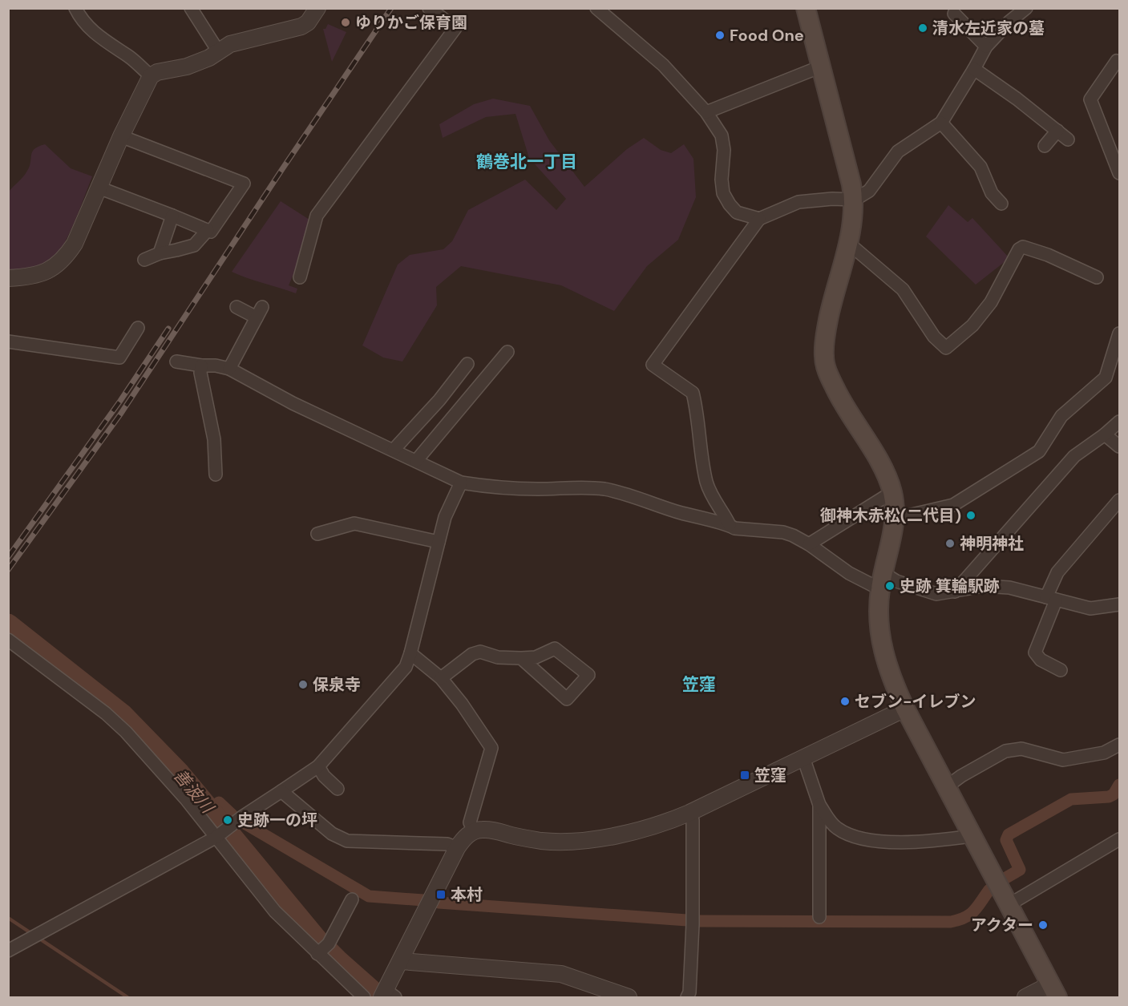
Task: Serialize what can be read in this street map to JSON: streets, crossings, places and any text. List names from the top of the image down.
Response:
{
  "districts": ["鶴巻北一丁目", "笠窪"],
  "water": ["善波川"],
  "places": {
    "other": [
      "ゆりかご保育園",
      "清水左近家の墓",
      "Food One",
      "御神木赤松(二代目)",
      "神明神社",
      "史跡 箕輪駅跡",
      "保泉寺",
      "セブン-イレブン",
      "史跡一の坪",
      "アクター"
    ],
    "transit": ["笠窪", "本村"]
  }
}
